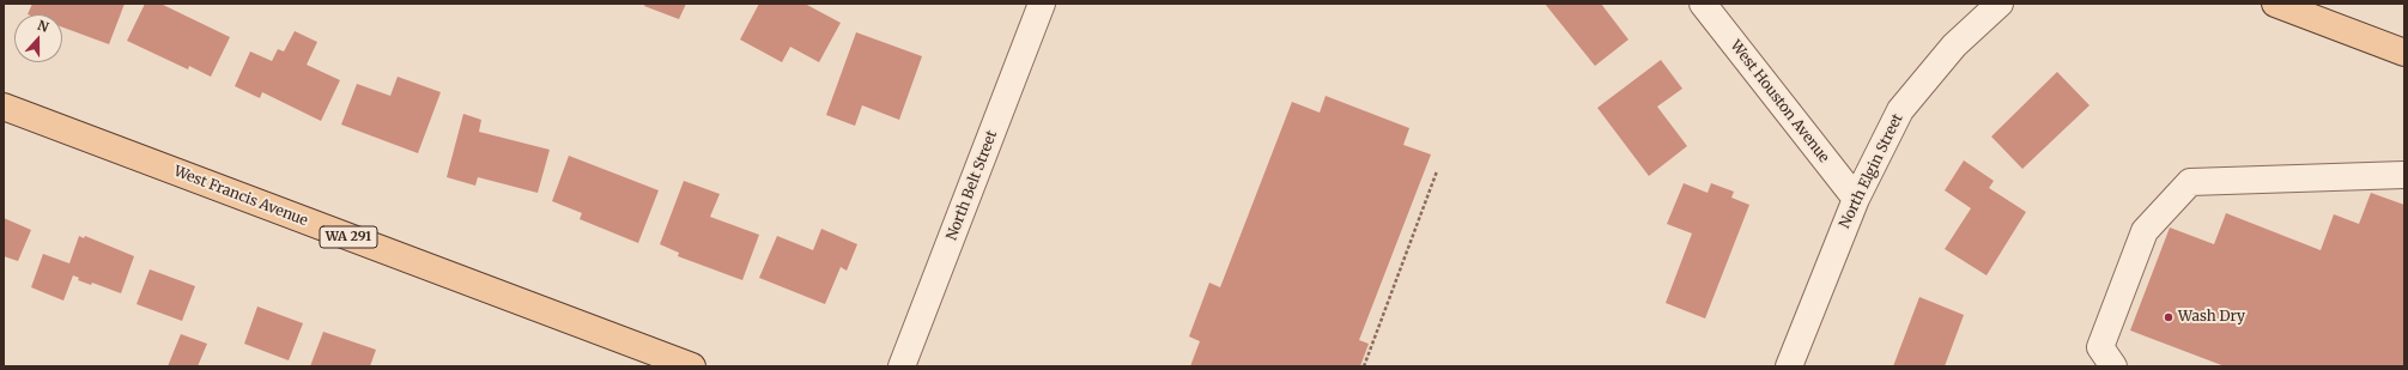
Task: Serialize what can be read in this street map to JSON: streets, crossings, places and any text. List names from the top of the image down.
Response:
{
  "streets": {
    "main road": ["West Francis Avenue", "WA 291"],
    "street": ["West Houston Avenue", "North Elgin Street", "North Belt Street"]
  },
  "crossings": [
    ["West Houston Avenue", "North Elgin Street"]
  ],
  "places": ["Wash Dry"],
  "north": "top"
}
